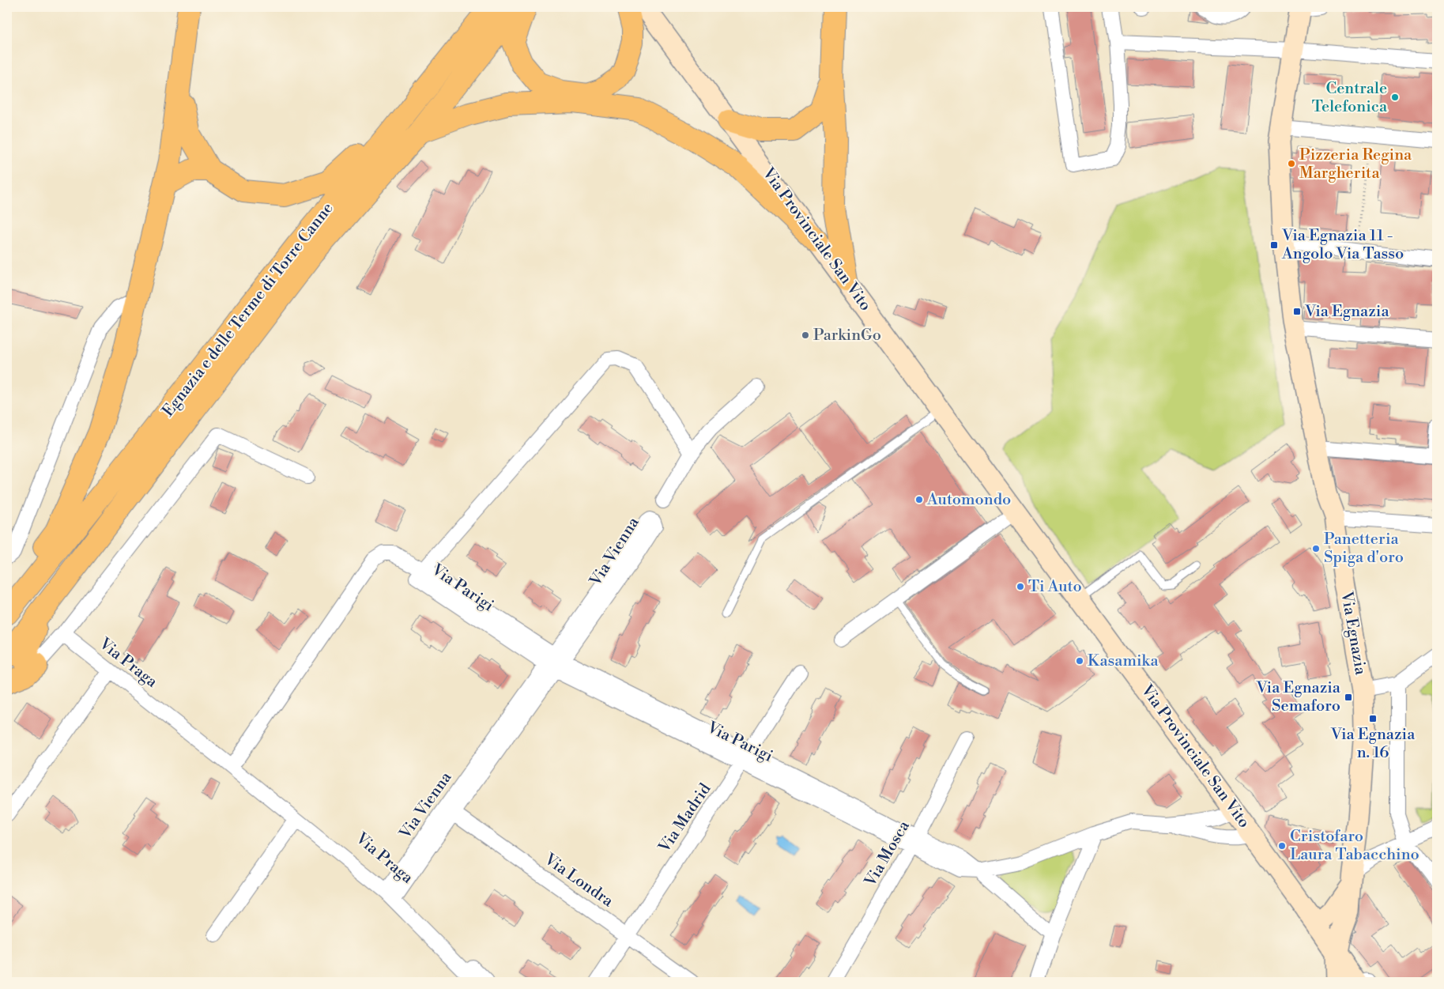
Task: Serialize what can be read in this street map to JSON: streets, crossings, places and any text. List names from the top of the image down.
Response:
{
  "streets": {
    "highway": ["Egnazia e delle Terme di Torre Canne"],
    "main road": ["Via Provinciale San Vito", "Via Egnazia"],
    "street": [
      "Via Vienna",
      "Via Parigi",
      "Via Praga",
      "Via Madrid",
      "Via Mosca",
      "Via Londra"
    ]
  },
  "crossings": [
    ["Via Provinciale San Vito", "Via Egnazia"],
    ["Via Vienna", "Via Parigi"],
    ["Via Vienna", "Via Praga"],
    ["Via Vienna", "Via Londra"],
    ["Via Parigi", "Via Praga"],
    ["Via Parigi", "Via Madrid"],
    ["Via Parigi", "Via Mosca"],
    ["Via Madrid", "Via Londra"]
  ],
  "places": {
    "other": [
      "Centrale Telefonica",
      "Pizzeria Regina Margherita",
      "ParkinGo",
      "Automondo",
      "Panetteria Spiga d'oro",
      "Ti Auto",
      "Kasamika",
      "Cristofaro Laura Tabacchino"
    ],
    "transit": [
      "Via Egnazia 11 - Angolo Via Tasso",
      "Via Egnazia",
      "Via Egnazia Semaforo",
      "Via Egnazia n. 16"
    ]
  }
}
